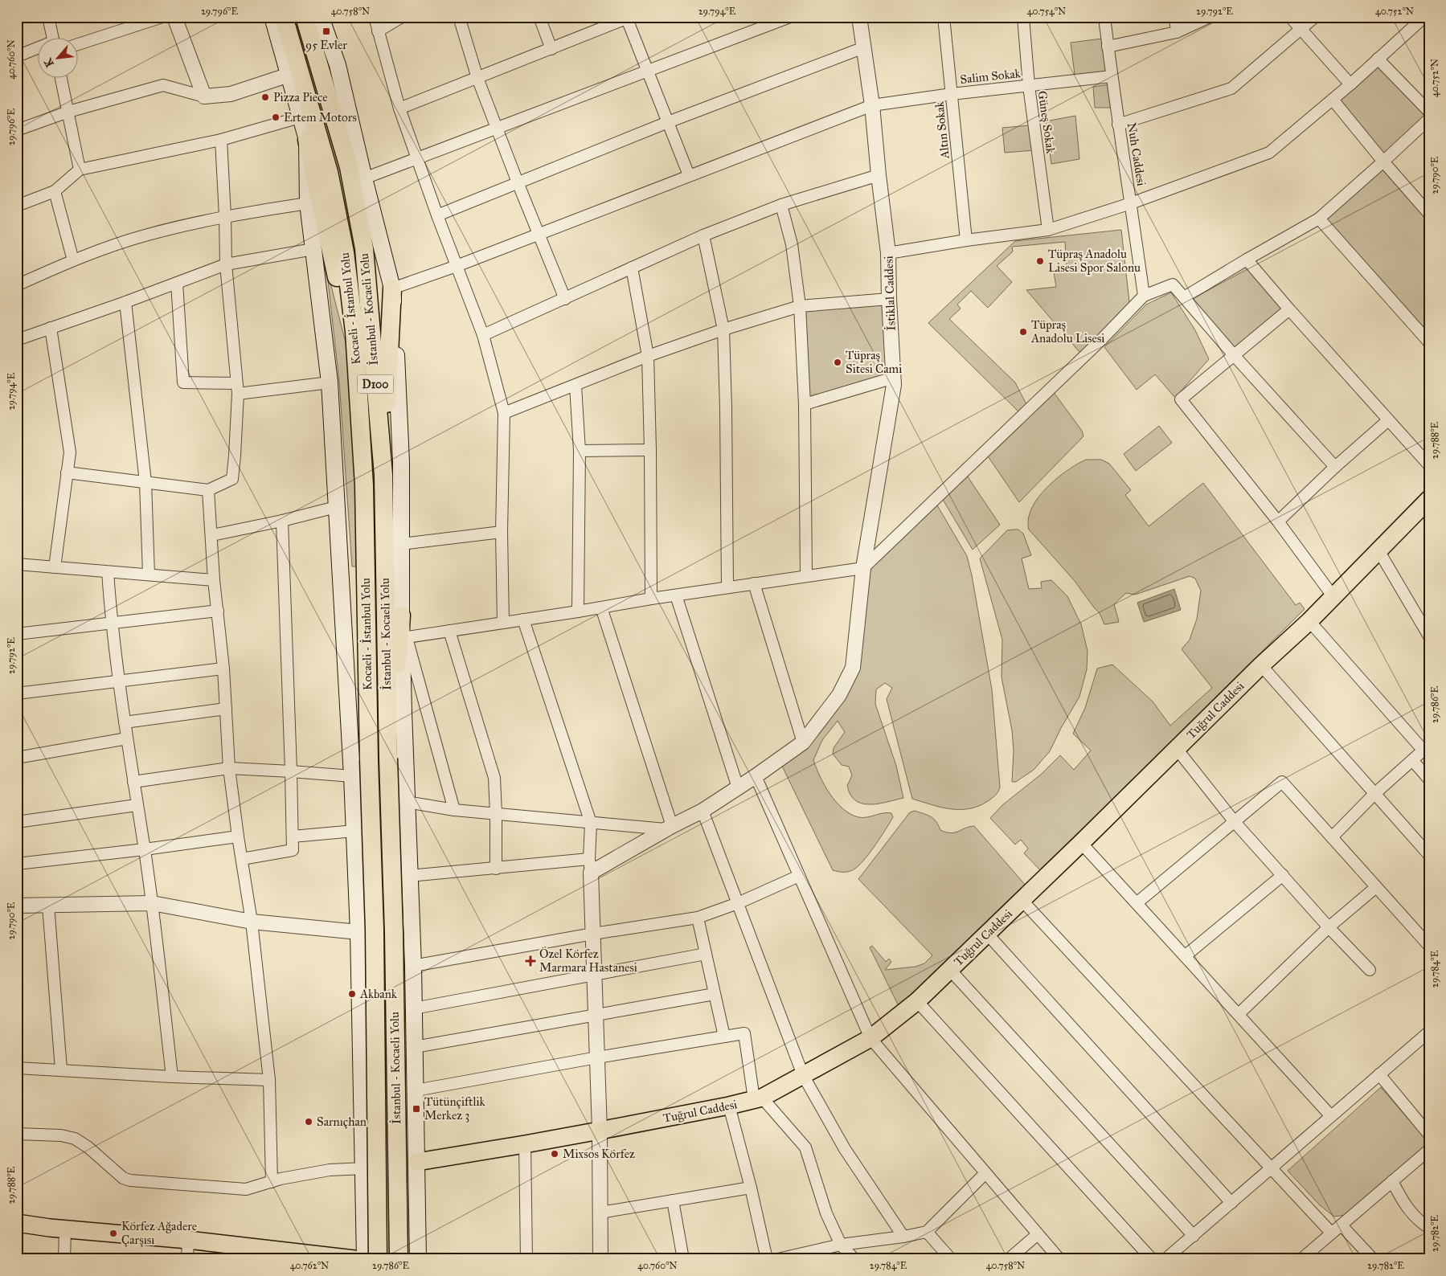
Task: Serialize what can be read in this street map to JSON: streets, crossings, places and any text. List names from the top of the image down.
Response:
{
  "streets": {
    "highway": ["Kocaeli - İstanbul Yolu", "İstanbul - Kocaeli Yolu", "D100"],
    "main road": ["Tuğrul Caddesi"],
    "street": [
      "Salim Sokak",
      "Güneş Sokak",
      "Altın Sokak",
      "Nuh Caddesi",
      "İstiklal Caddesi"
    ]
  },
  "crossings": [
    ["Salim Sokak", "Güneş Sokak"],
    ["Salim Sokak", "Altın Sokak"],
    ["Salim Sokak", "Nuh Caddesi"],
    ["Salim Sokak", "İstiklal Caddesi"]
  ],
  "places": {
    "transit": ["95 Evler", "Tütünçiftlik Merkez 3"],
    "other": [
      "Pizza Piece",
      "Ertem Motors",
      "Tüpraş Anadolu Lisesi Spor Salonu",
      "Tüpraş Anadolu Lisesi",
      "Tüpraş Sitesi Cami",
      "Akbank",
      "Sarnıçhan",
      "Mixsos Körfez",
      "Körfez Ağadere Çarşısı"
    ],
    "health": ["Özel Körfez Marmara Hastanesi"]
  },
  "north": "bottom left",
  "coordinates": [
    "29.796°E",
    "40.758°N",
    "29.794°E",
    "40.754°N",
    "29.792°E",
    "40.752°N",
    "40.760°N",
    "29.790°E",
    "29.788°E",
    "29.786°E",
    "29.784°E",
    "29.782°E",
    "40.762°N"
  ]
}
